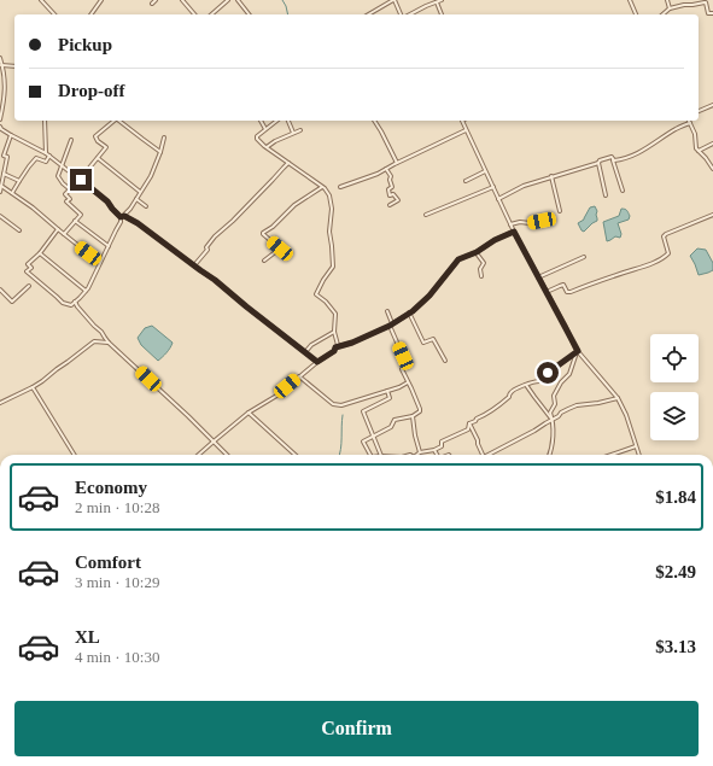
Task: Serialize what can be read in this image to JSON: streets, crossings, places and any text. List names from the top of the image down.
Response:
{
  "page": {
    "banner": ["Pickup", "Drop-off"],
    "list": [
      {
        "name": "Economy",
        "note": "2 min · 10:28",
        "value": "$1.84"
      },
      {
        "name": "Comfort",
        "note": "3 min · 10:29",
        "value": "$2.49"
      },
      {
        "name": "XL",
        "note": "4 min · 10:30",
        "value": "$3.13"
      }
    ],
    "buttons": "Confirm"
  }
}
